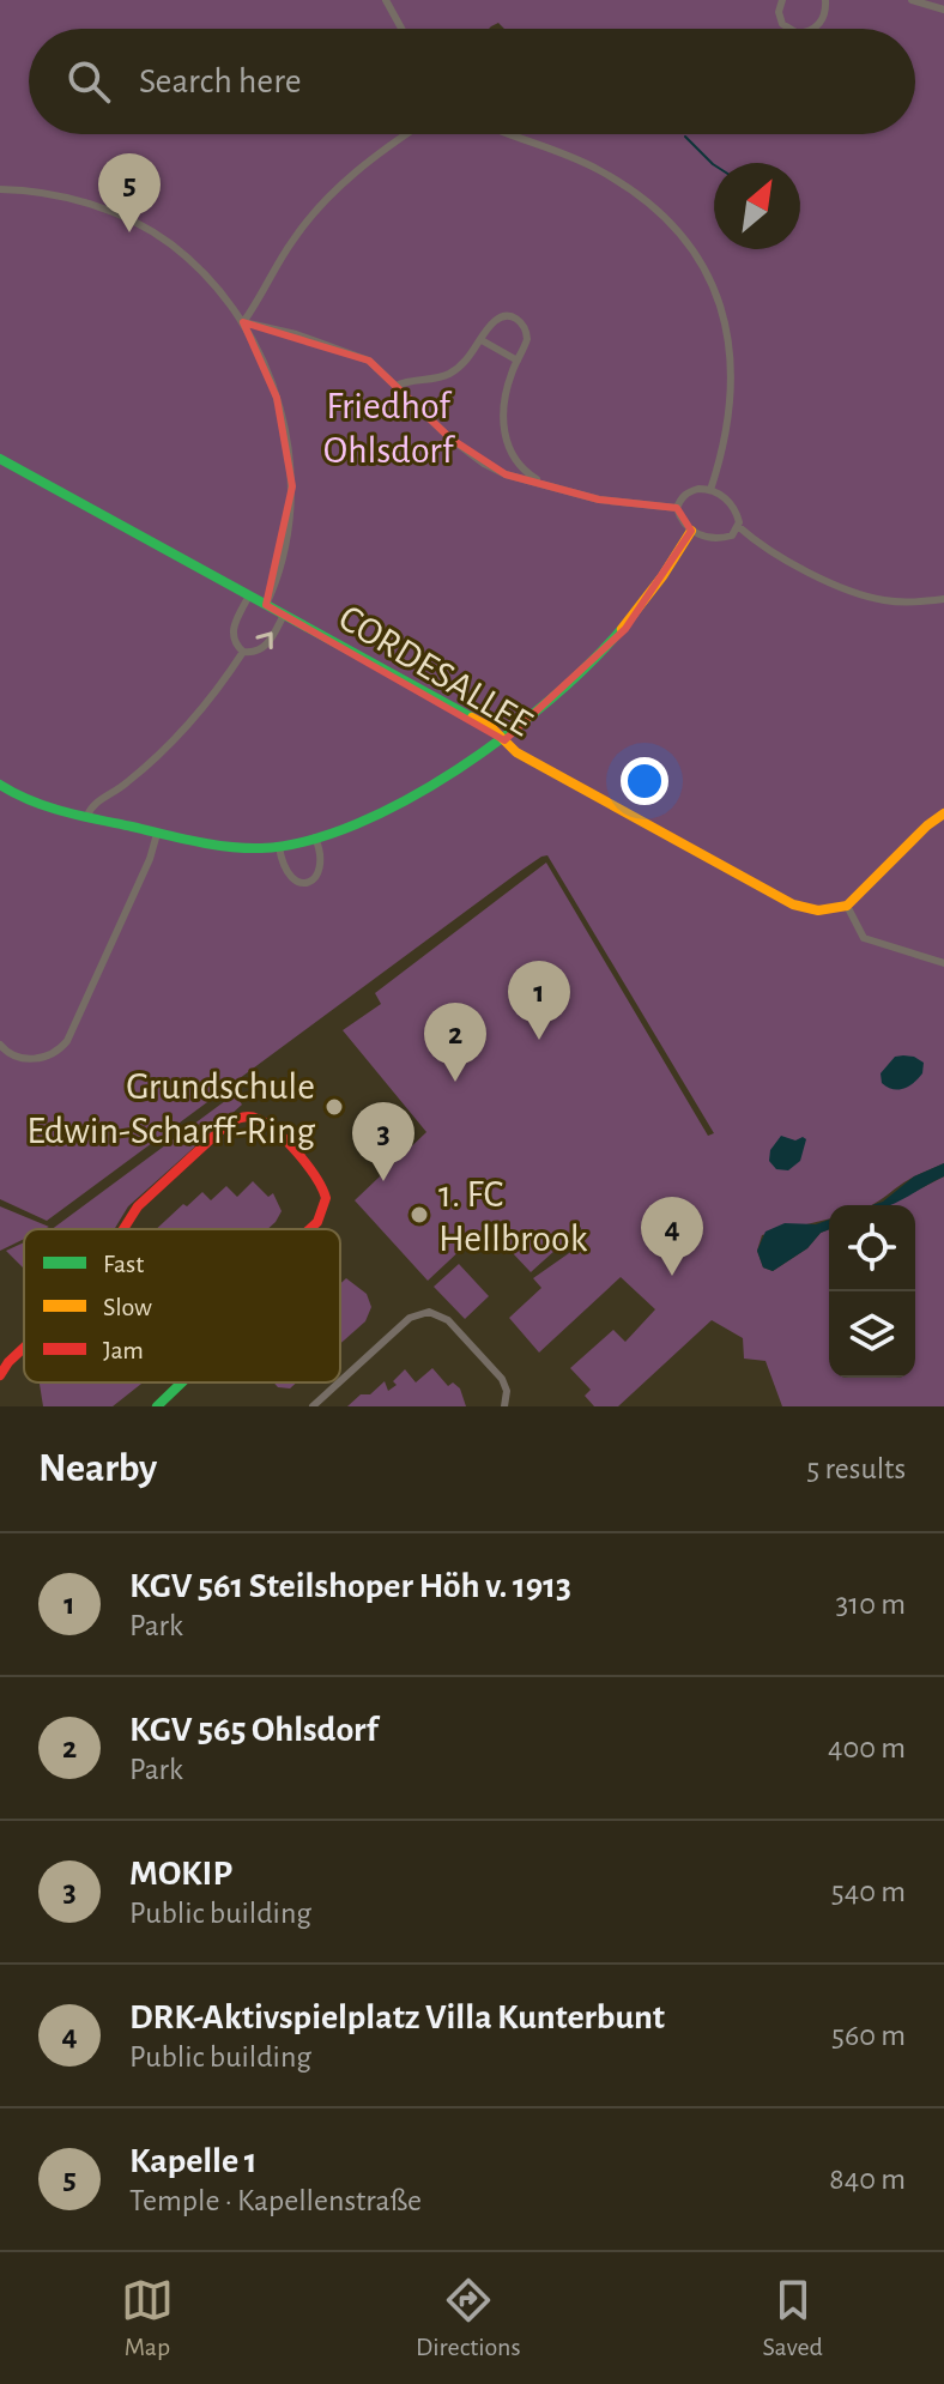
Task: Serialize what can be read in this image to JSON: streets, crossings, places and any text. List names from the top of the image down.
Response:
{
  "streets": {
    "street": ["CORDESALLEE"]
  },
  "parks": ["Friedhof Ohlsdorf"],
  "places": ["Grundschule Edwin-Scharff-Ring", "1. FC Hellbrook"],
  "legend": ["Fast", "Slow", "Jam"],
  "north": "top right",
  "page": {
    "search": "Search here",
    "pins": [
      "5",
      "1",
      "2",
      "3",
      "4"
    ],
    "heading": ["Nearby", "5 results"],
    "list": [
      {
        "mark": "1",
        "name": "KGV 561 Steilshoper Höh v. 1913",
        "note": "Park",
        "value": "310 m"
      },
      {
        "mark": "2",
        "name": "KGV 565 Ohlsdorf",
        "note": "Park",
        "value": "400 m"
      },
      {
        "mark": "3",
        "name": "MOKIP",
        "note": "Public building",
        "value": "540 m"
      },
      {
        "mark": "4",
        "name": "DRK-Aktivspielplatz Villa Kunterbunt",
        "note": "Public building",
        "value": "560 m"
      },
      {
        "mark": "5",
        "name": "Kapelle 1",
        "note": "Temple · Kapellenstraße",
        "value": "840 m"
      }
    ],
    "nav": ["Map", "Directions", "Saved"]
  }
}
